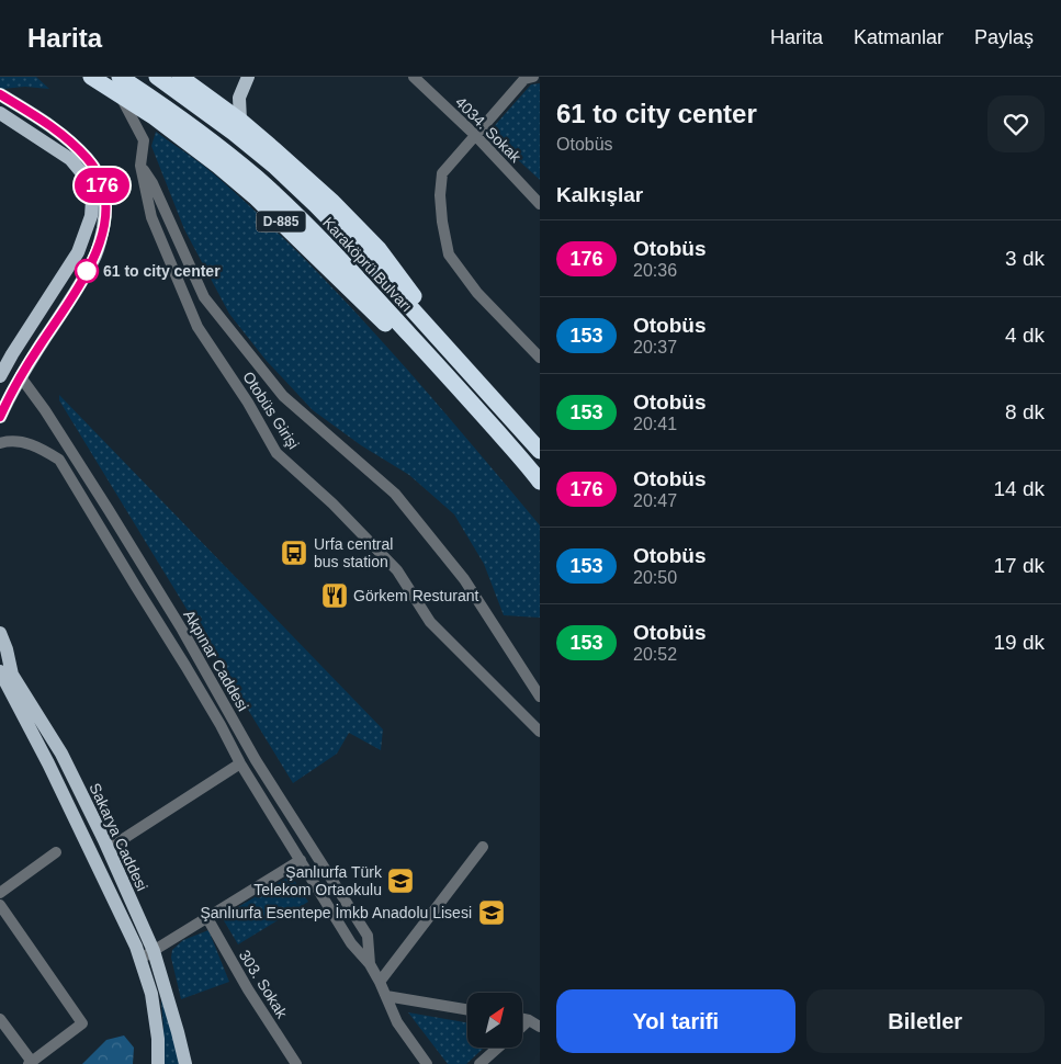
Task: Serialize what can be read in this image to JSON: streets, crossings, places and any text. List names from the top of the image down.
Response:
{
  "streets": {
    "highway": ["D-885", "Karaköprü Bulvarı"],
    "main road": ["Sakarya Caddesi"],
    "street": [
      "4034. Sokak",
      "Otobüs Girişi",
      "Akpınar Caddesi",
      "303. Sokak"
    ]
  },
  "crossings": [
    ["D-885", "Karaköprü Bulvarı"],
    ["D-885", "Otobüs Girişi"]
  ],
  "places": {
    "other": ["61 to city center"],
    "bus stop": ["Urfa central bus station"],
    "restaurant": ["Görkem Resturant"],
    "school or university": ["Şanlıurfa Türk Telekom Ortaokulu", "Şanlıurfa Esentepe İmkb Anadolu Lisesi"]
  },
  "lines": ["bus line 176"],
  "north": "top right",
  "page": {
    "header": "Harita",
    "nav": ["Harita", "Katmanlar", "Paylaş"],
    "on_map": "176",
    "heading": [
      ["61 to city center", "Otobüs"],
      "Kalkışlar"
    ],
    "list": [
      {
        "mark": "176",
        "name": "Otobüs",
        "note": "20:36",
        "value": "3 dk"
      },
      {
        "mark": "153",
        "name": "Otobüs",
        "note": "20:37",
        "value": "4 dk"
      },
      {
        "mark": "153",
        "name": "Otobüs",
        "note": "20:41",
        "value": "8 dk"
      },
      {
        "mark": "176",
        "name": "Otobüs",
        "note": "20:47",
        "value": "14 dk"
      },
      {
        "mark": "153",
        "name": "Otobüs",
        "note": "20:50",
        "value": "17 dk"
      },
      {
        "mark": "153",
        "name": "Otobüs",
        "note": "20:52",
        "value": "19 dk"
      }
    ],
    "buttons": ["Yol tarifi", "Biletler"]
  }
}
